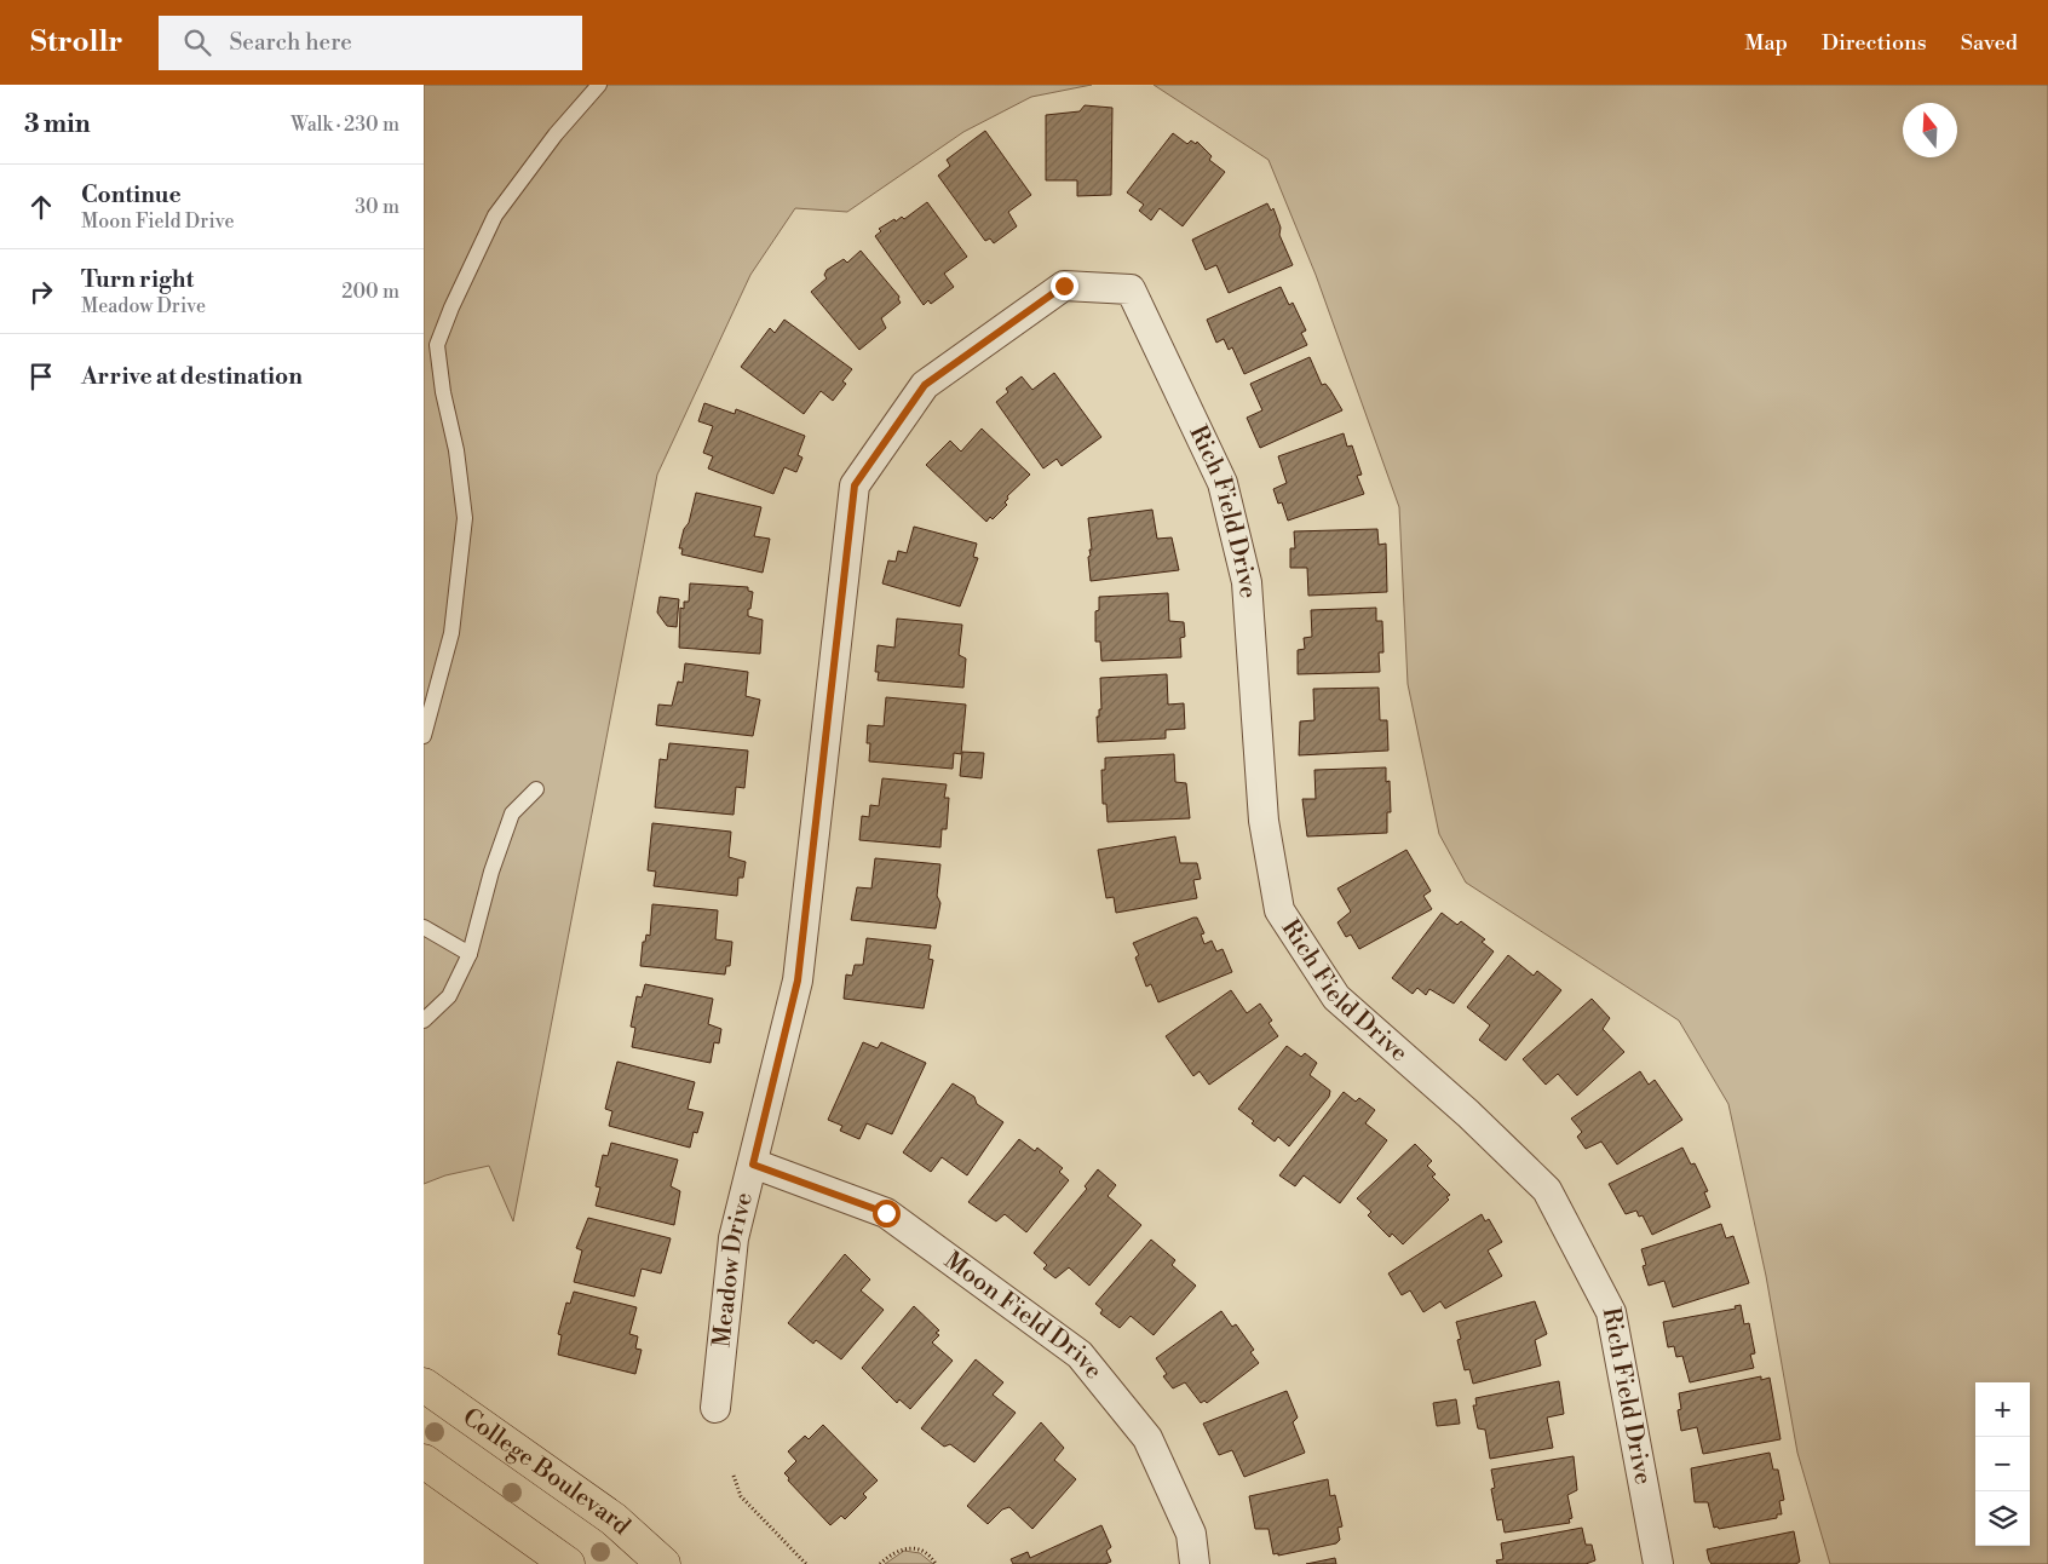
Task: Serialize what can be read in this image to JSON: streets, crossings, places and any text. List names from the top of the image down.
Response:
{
  "streets": {
    "main road": ["College Boulevard"],
    "street": ["Rich Field Drive", "Meadow Drive", "Moon Field Drive"]
  },
  "crossings": [
    ["Rich Field Drive", "Meadow Drive"],
    ["Meadow Drive", "Moon Field Drive"]
  ],
  "north": "top",
  "page": {
    "header": "Strollr",
    "search": "Search here",
    "nav": ["Map", "Directions", "Saved"],
    "heading": ["3 min", "Walk · 230 m"],
    "list": [
      ["Continue", "Moon Field Drive", "30 m"],
      ["Turn right", "Meadow Drive", "200 m"],
      "Arrive at destination"
    ],
    "map_buttons": ["+", "−"]
  }
}
